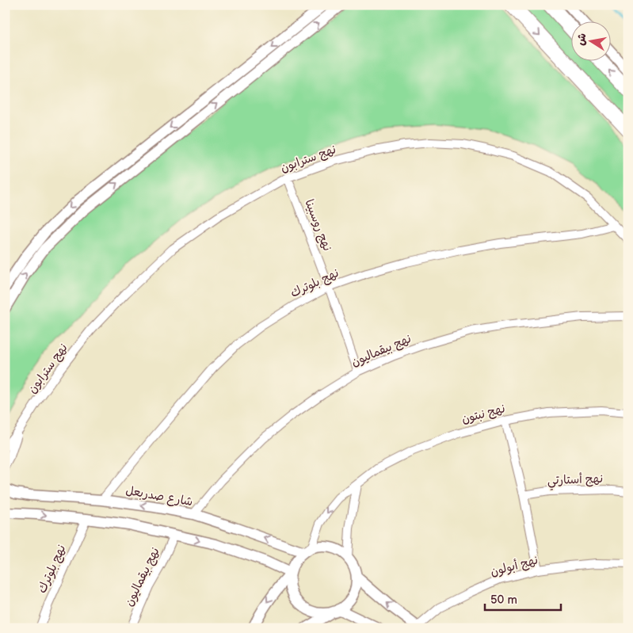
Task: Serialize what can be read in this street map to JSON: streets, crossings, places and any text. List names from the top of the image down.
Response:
{
  "streets": {
    "street": [
      "نهج سترابون",
      "نهج روسبينا",
      "نهج بلوترك",
      "نهج بيقماليون",
      "نهج نبتون",
      "نهج أستارتي",
      "شارع صدربعل",
      "نهج أبولون"
    ]
  },
  "crossings": [
    ["نهج سترابون", "نهج روسبينا"],
    ["نهج سترابون", "نهج بلوترك"],
    ["نهج روسبينا", "نهج بلوترك"],
    ["نهج روسبينا", "نهج بيقماليون"],
    ["نهج بلوترك", "شارع صدربعل"],
    ["نهج بيقماليون", "شارع صدربعل"],
    ["نهج نبتون", "شارع صدربعل"]
  ],
  "scale_bar": "50 m",
  "north": "left"
}
